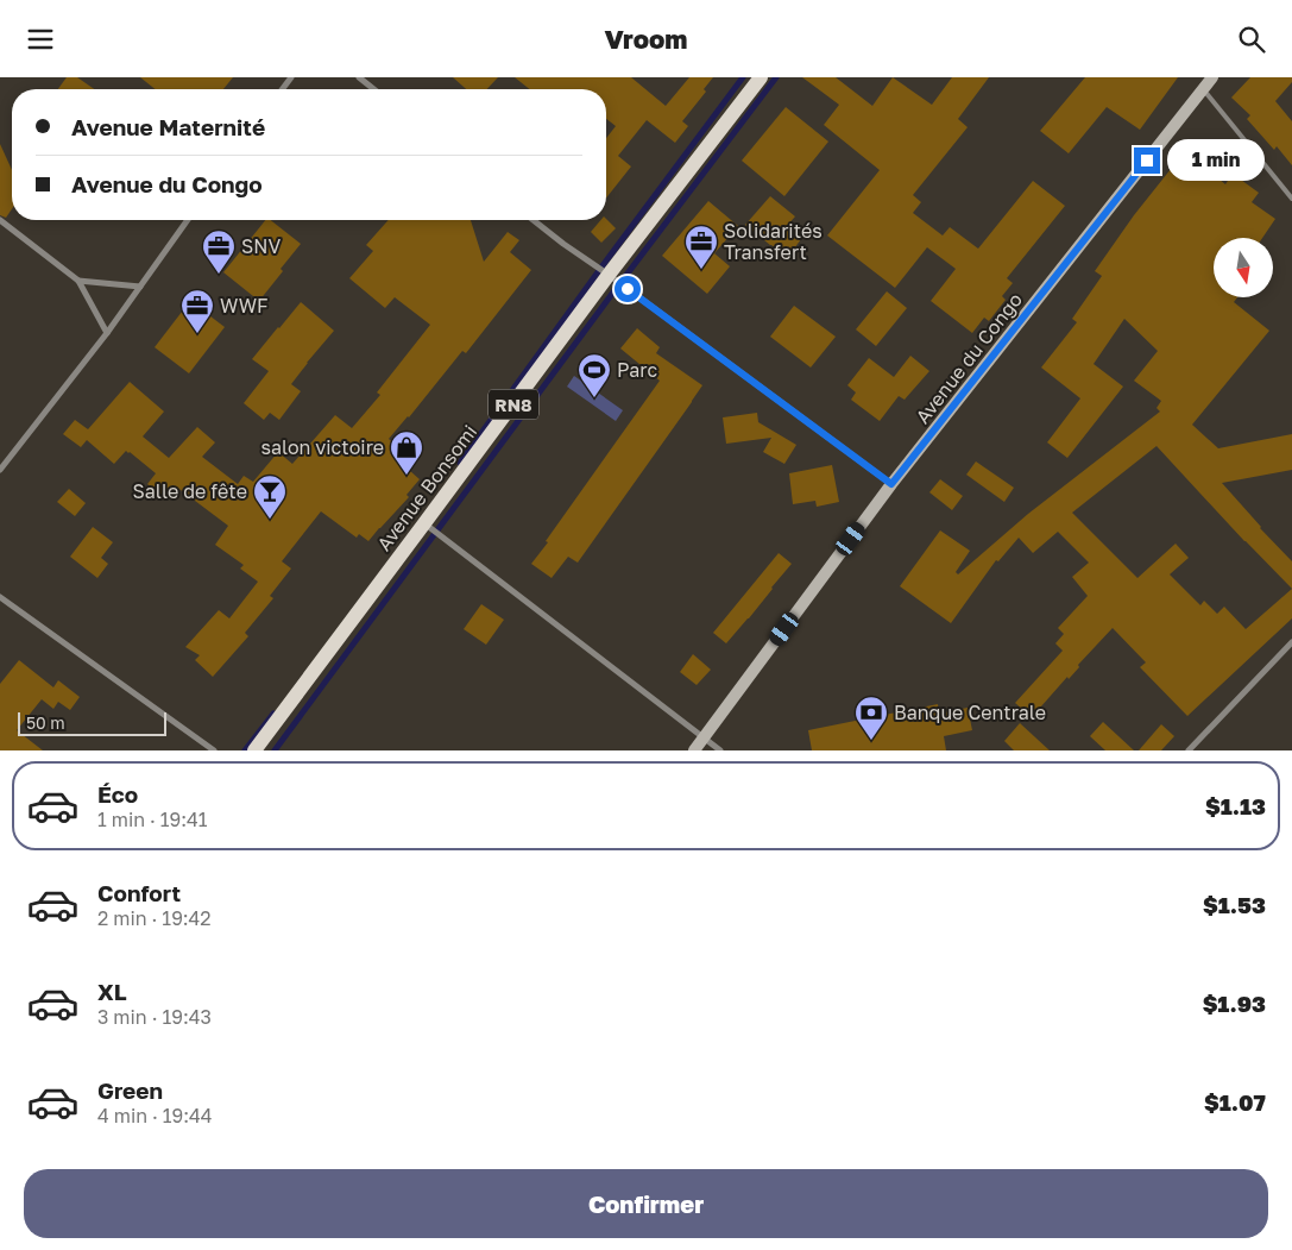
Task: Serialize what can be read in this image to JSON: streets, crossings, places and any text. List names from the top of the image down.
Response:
{
  "streets": {
    "main road": ["RN8", "Avenue Bonsomi"],
    "street": ["Avenue du Congo"]
  },
  "places": {
    "office": ["Solidarités Transfert", "SNV", "WWF"],
    "sports": ["Parc"],
    "shop": ["salon victoire"],
    "bar": ["Salle de fête"],
    "bank": ["Banque Centrale"]
  },
  "scale_bar": "50 m",
  "north": "bottom",
  "page": {
    "header": "Vroom",
    "banner": ["Avenue Maternité", "Avenue du Congo"],
    "bubble": "1 min",
    "scale": "50 m",
    "list": [
      {
        "name": "Éco",
        "note": "1 min · 19:41",
        "value": "$1.13"
      },
      {
        "name": "Confort",
        "note": "2 min · 19:42",
        "value": "$1.53"
      },
      {
        "name": "XL",
        "note": "3 min · 19:43",
        "value": "$1.93"
      },
      {
        "name": "Green",
        "note": "4 min · 19:44",
        "value": "$1.07"
      }
    ],
    "buttons": "Confirmer"
  }
}
